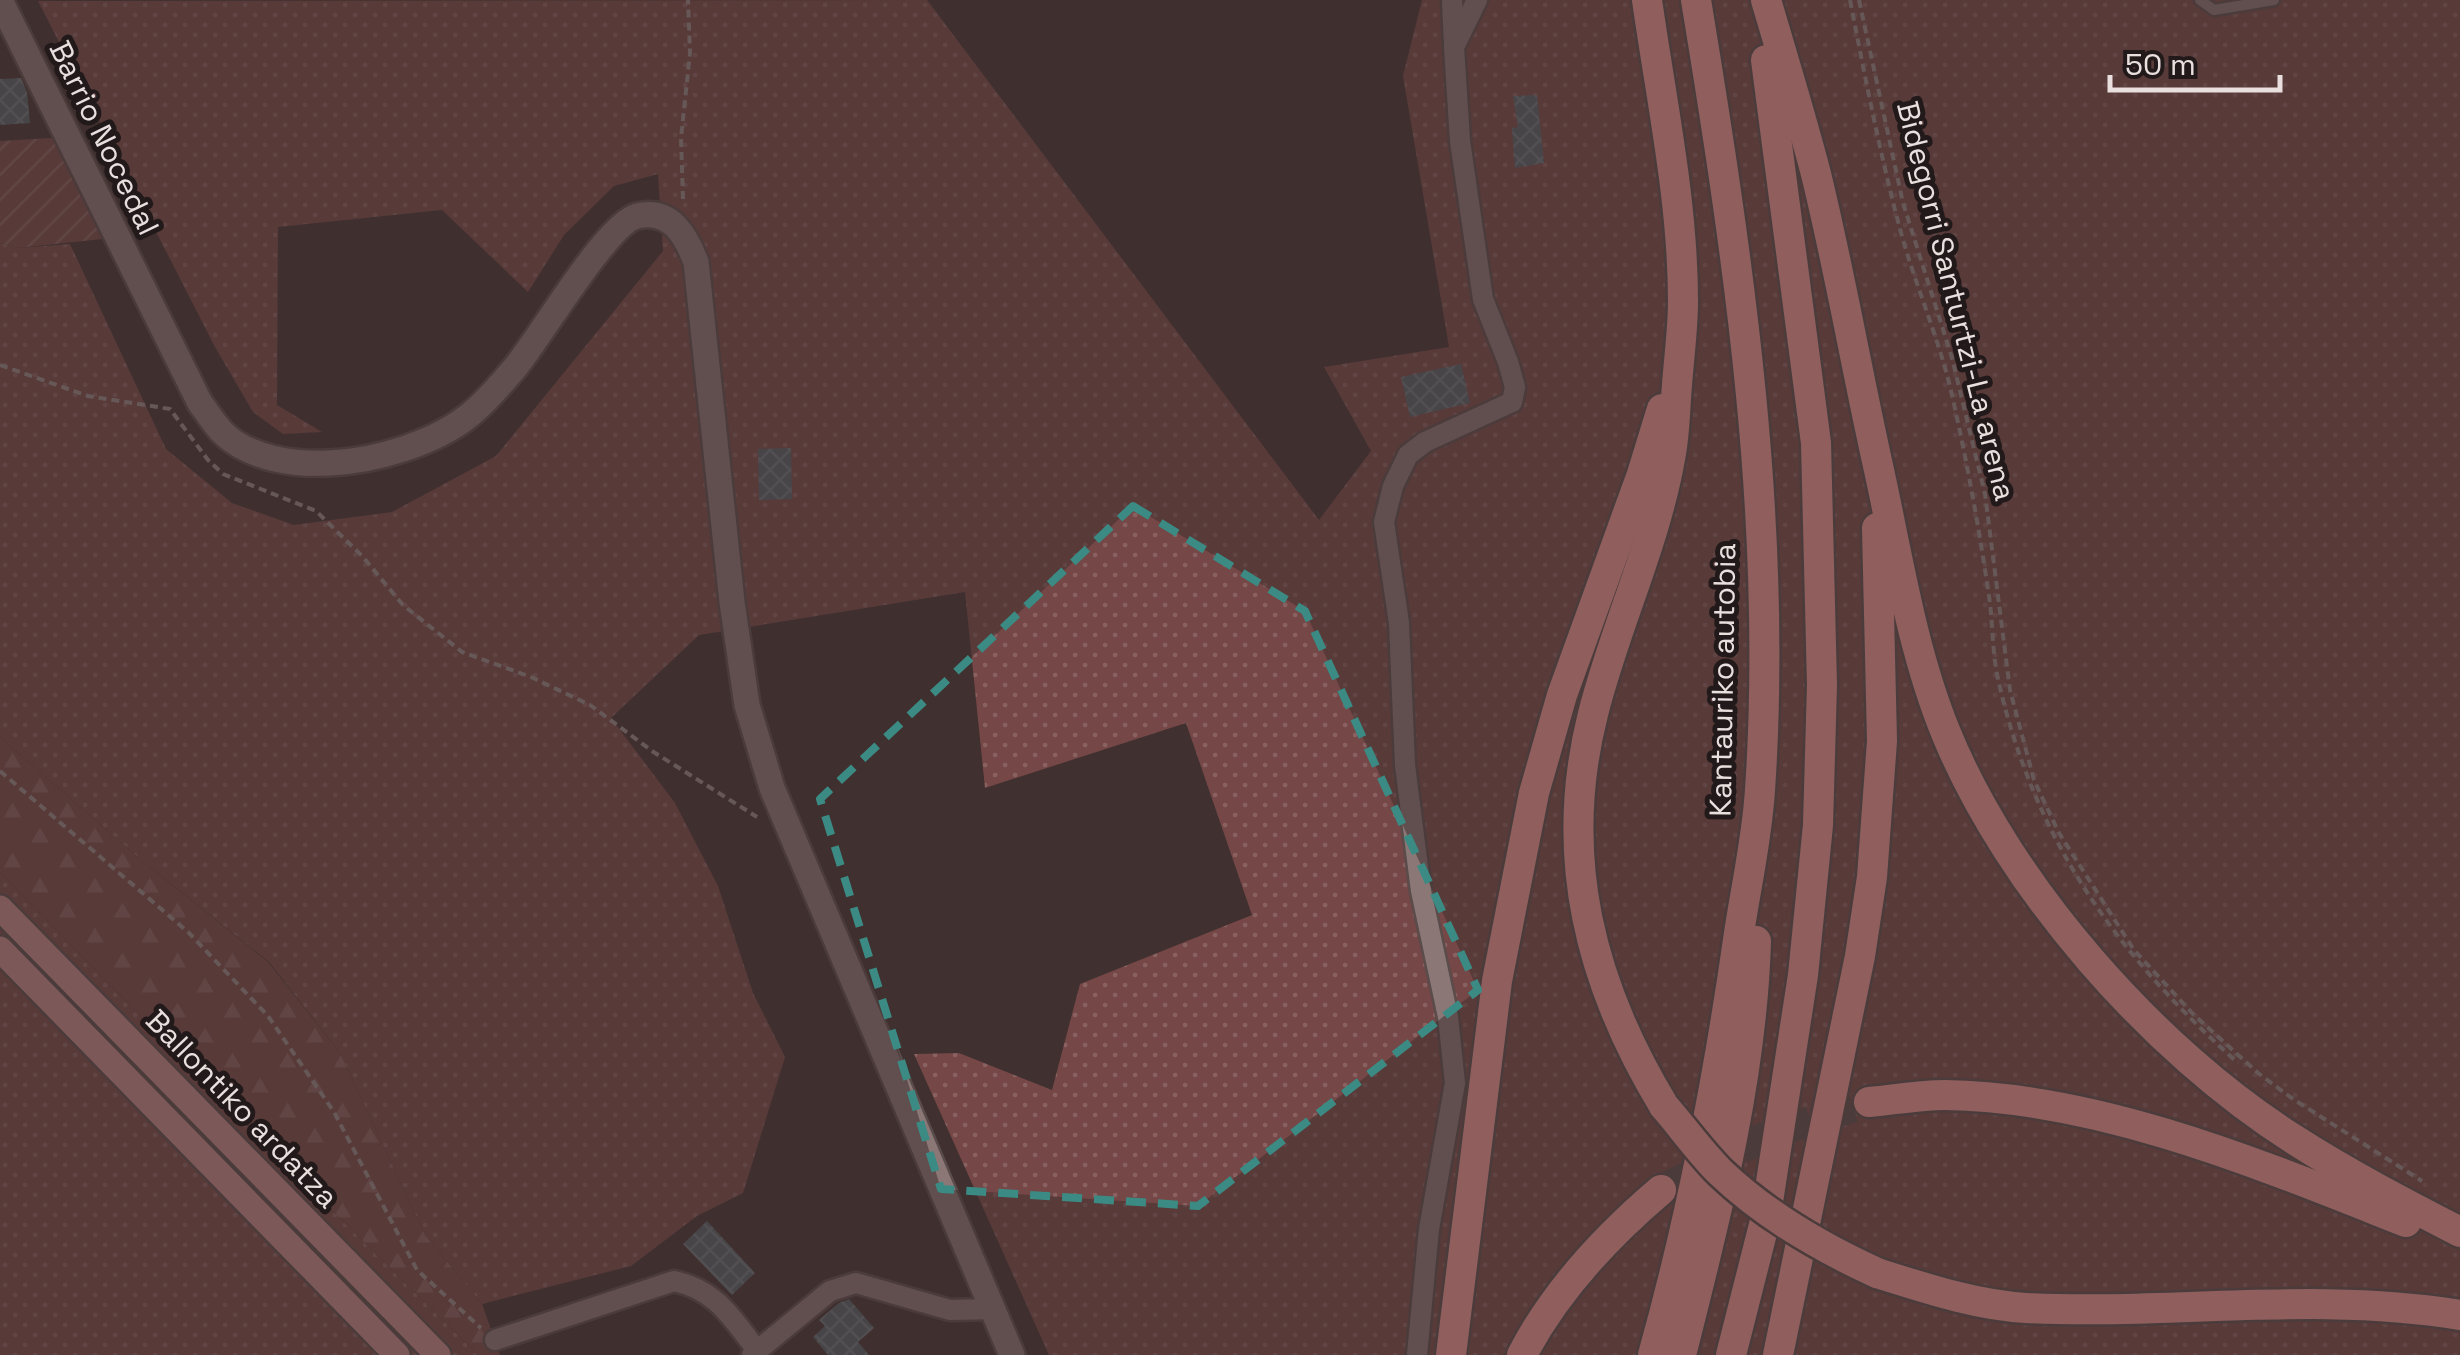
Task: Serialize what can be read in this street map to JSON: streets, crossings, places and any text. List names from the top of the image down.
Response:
{
  "streets": {
    "highway": ["Kantauriko autobia"],
    "main road": ["Ballontiko ardatza"],
    "street": ["Barrio Nocedal"],
    "path": ["Bidegorri Santurtzi-La arena"]
  },
  "scale_bar": "50 m"
}
